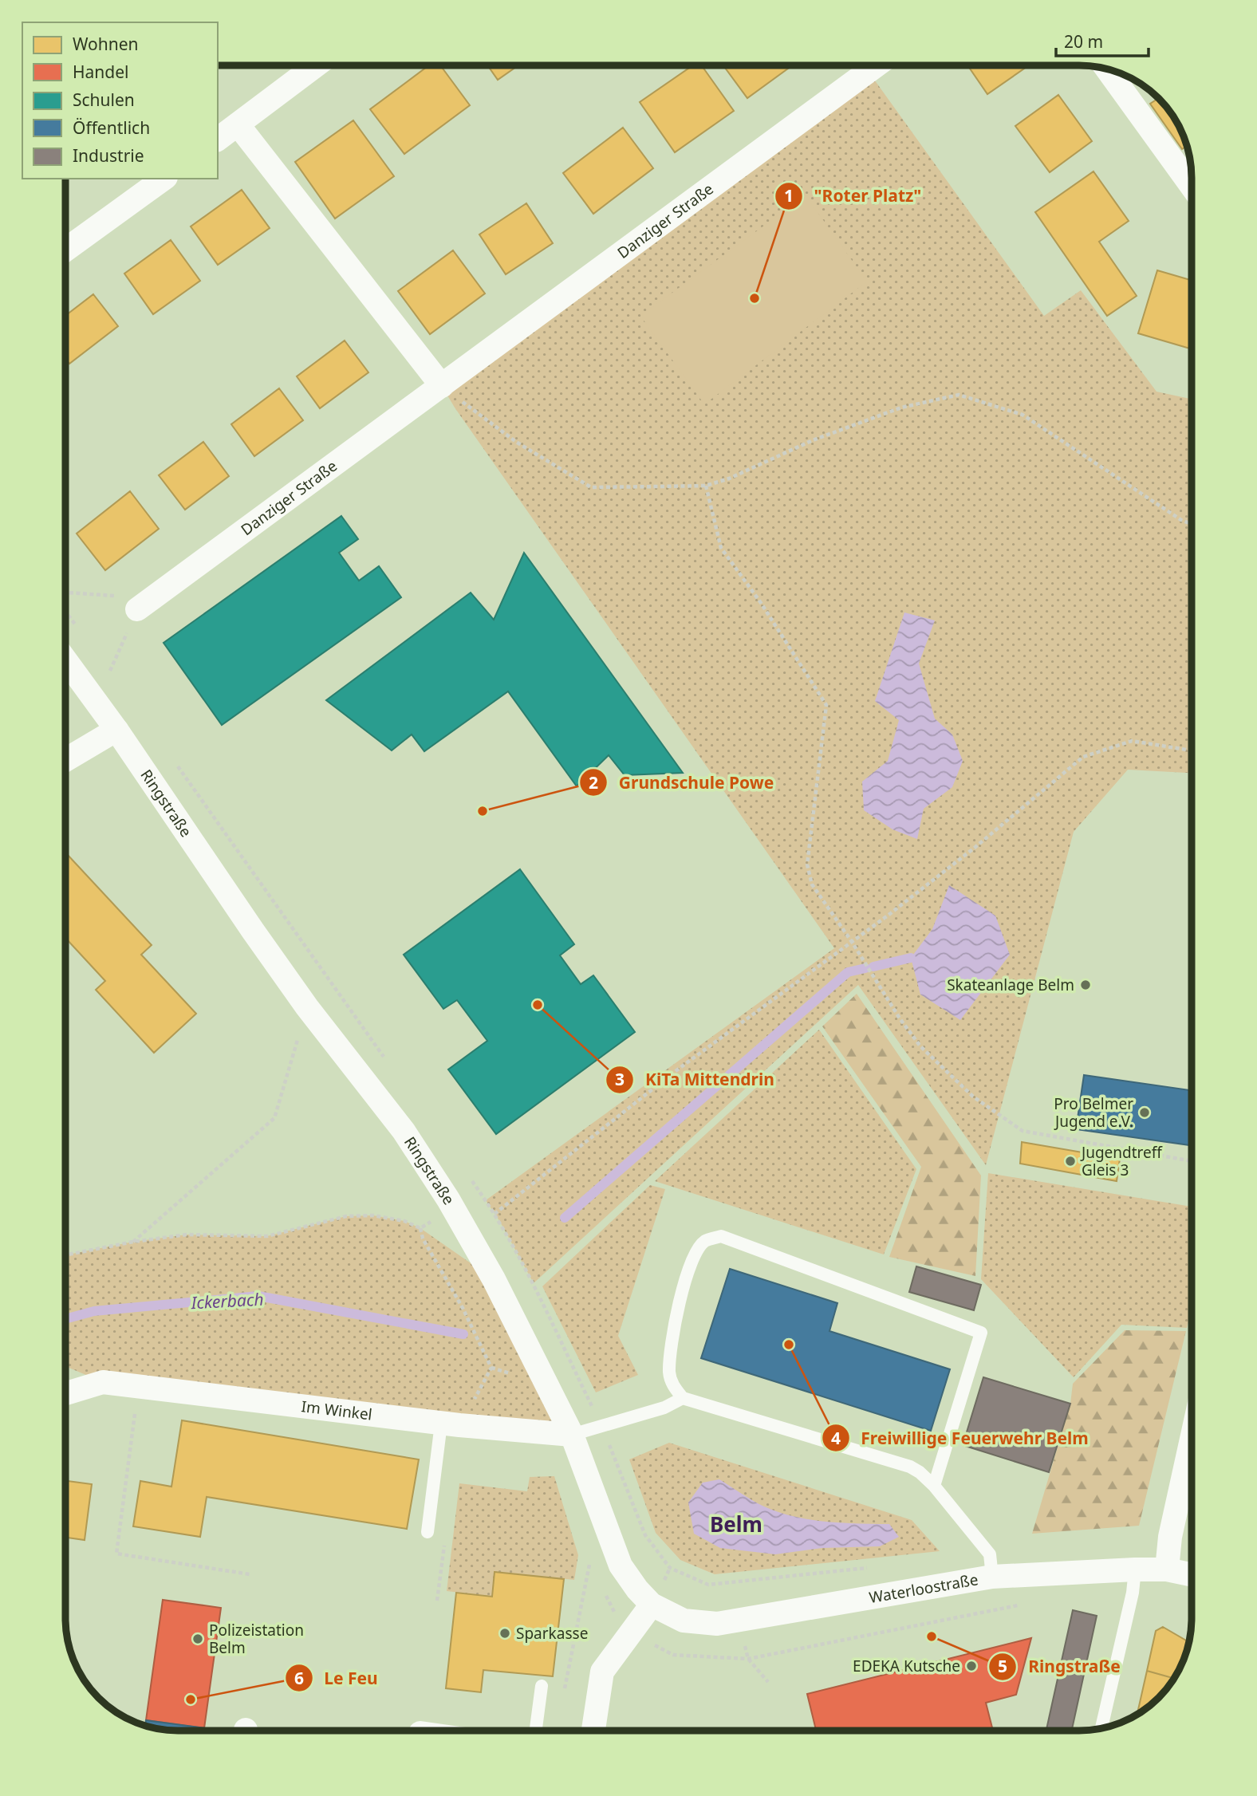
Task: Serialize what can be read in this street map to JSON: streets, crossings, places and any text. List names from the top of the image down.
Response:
{
  "streets": {
    "street": [
      "Danziger Straße",
      "Ringstraße",
      "Im Winkel",
      "Waterloostraße"
    ]
  },
  "crossings": [
    ["Ringstraße", "Im Winkel"],
    ["Ringstraße", "Waterloostraße"]
  ],
  "districts": ["Belm"],
  "water": ["Ickerbach"],
  "places": [
    "\"Roter Platz\"",
    "Grundschule Powe",
    "Skateanlage Belm",
    "KiTa Mittendrin",
    "Pro Belmer Jugend e.V.",
    "Jugendtreff Gleis 3",
    "Freiwillige Feuerwehr Belm",
    "Sparkasse",
    "Ringstraße",
    "Polizeistation Belm",
    "EDEKA Kutsche",
    "Le Feu"
  ],
  "legend": [
    "Wohnen",
    "Handel",
    "Schulen",
    "Öffentlich",
    "Industrie"
  ],
  "scale_bar": "20 m"
}
